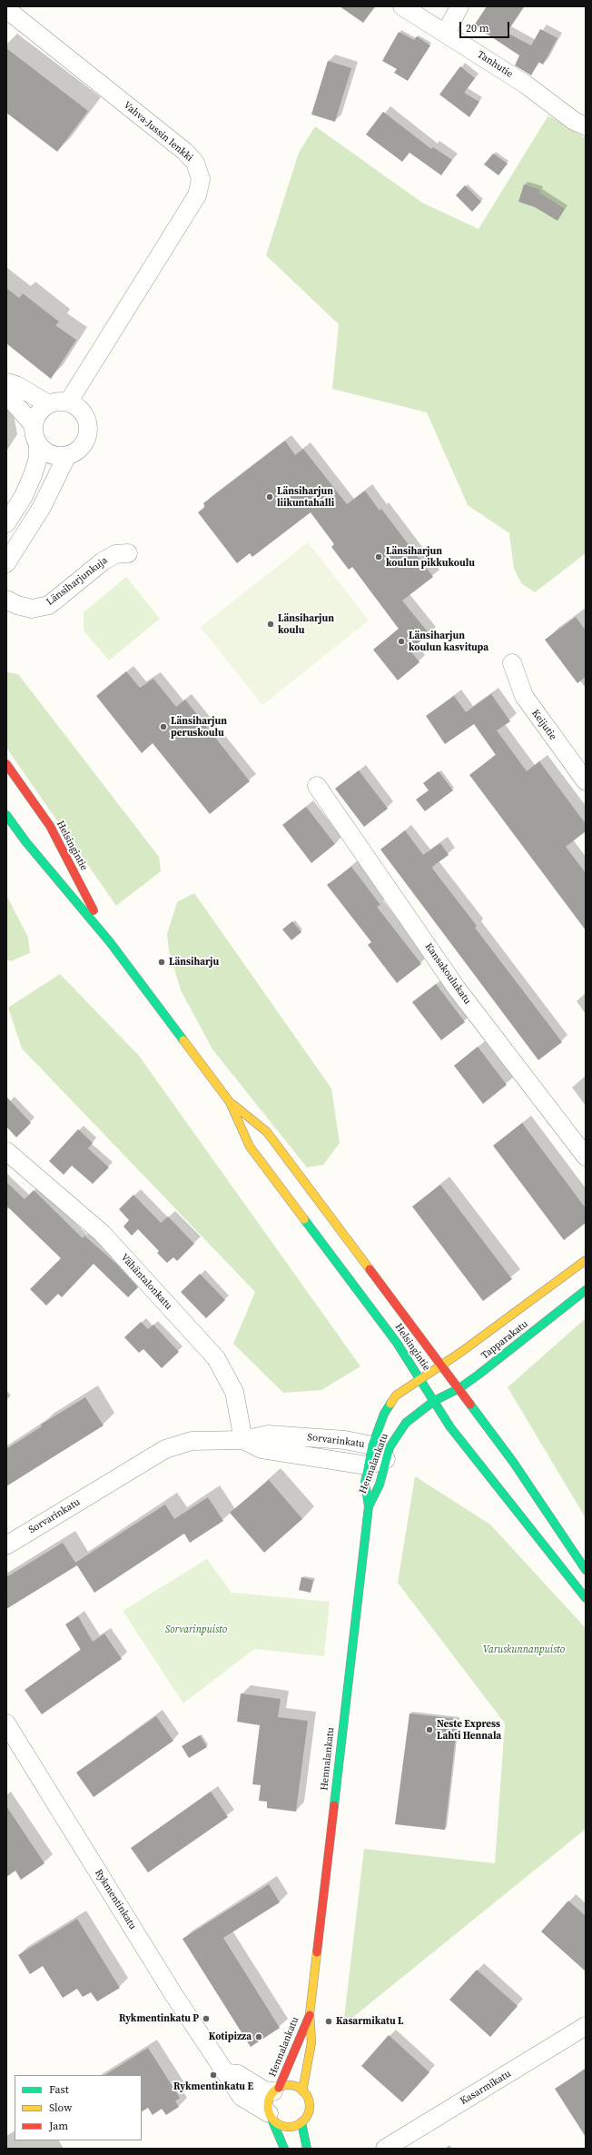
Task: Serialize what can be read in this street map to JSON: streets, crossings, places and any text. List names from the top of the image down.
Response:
{
  "streets": {
    "main road": ["Helsingintie", "Tapparakatu", "Hennalankatu"],
    "street": [
      "Tanhutie",
      "Vahva-Jussin lenkki",
      "Länsiharjunkuja",
      "Keijutie",
      "Kansakoulukatu",
      "Vähäntalonkatu",
      "Sorvarinkatu",
      "Rykmentinkatu",
      "Kasarmikatu"
    ]
  },
  "crossings": [
    ["Helsingintie", "Tapparakatu"],
    ["Helsingintie", "Hennalankatu"],
    ["Vähäntalonkatu", "Sorvarinkatu"],
    ["Tapparakatu", "Hennalankatu"],
    ["Sorvarinkatu", "Hennalankatu"],
    ["Hennalankatu", "Rykmentinkatu"]
  ],
  "parks": ["Sorvarinpuisto", "Varuskunnanpuisto"],
  "places": [
    "Länsiharjun liikuntahalli",
    "Länsiharjun koulun pikkukoulu",
    "Länsiharjun koulu",
    "Länsiharjun koulun kasvitupa",
    "Länsiharjun peruskoulu",
    "Länsiharju",
    "Neste Express Lahti Hennala",
    "Rykmentinkatu P",
    "Kasarmikatu L",
    "Kotipizza",
    "Rykmentinkatu E"
  ],
  "legend": ["Fast", "Slow", "Jam"],
  "scale_bar": "20 m"
}
